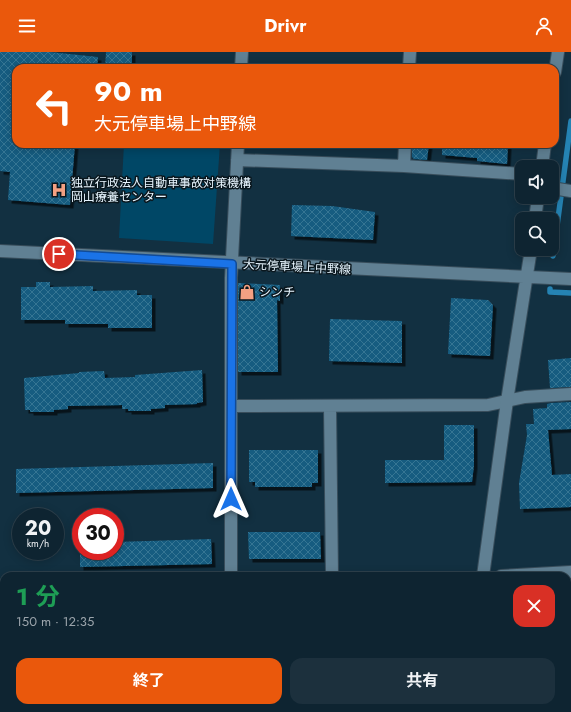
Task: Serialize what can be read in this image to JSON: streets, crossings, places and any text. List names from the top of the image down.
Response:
{
  "streets": {
    "street": ["大元停車場上中野線"]
  },
  "places": {
    "hospital": ["独立行政法人自動車事故対策機構 岡山療養センター"],
    "shop": ["シンチ"]
  },
  "page": {
    "header": "Drivr",
    "turn": ["90 m", "大元停車場上中野線"],
    "speed": "20 km/h",
    "limit": "30",
    "heading": ["1 分", "150 m · 12:35"],
    "buttons": ["終了", "共有"]
  }
}
